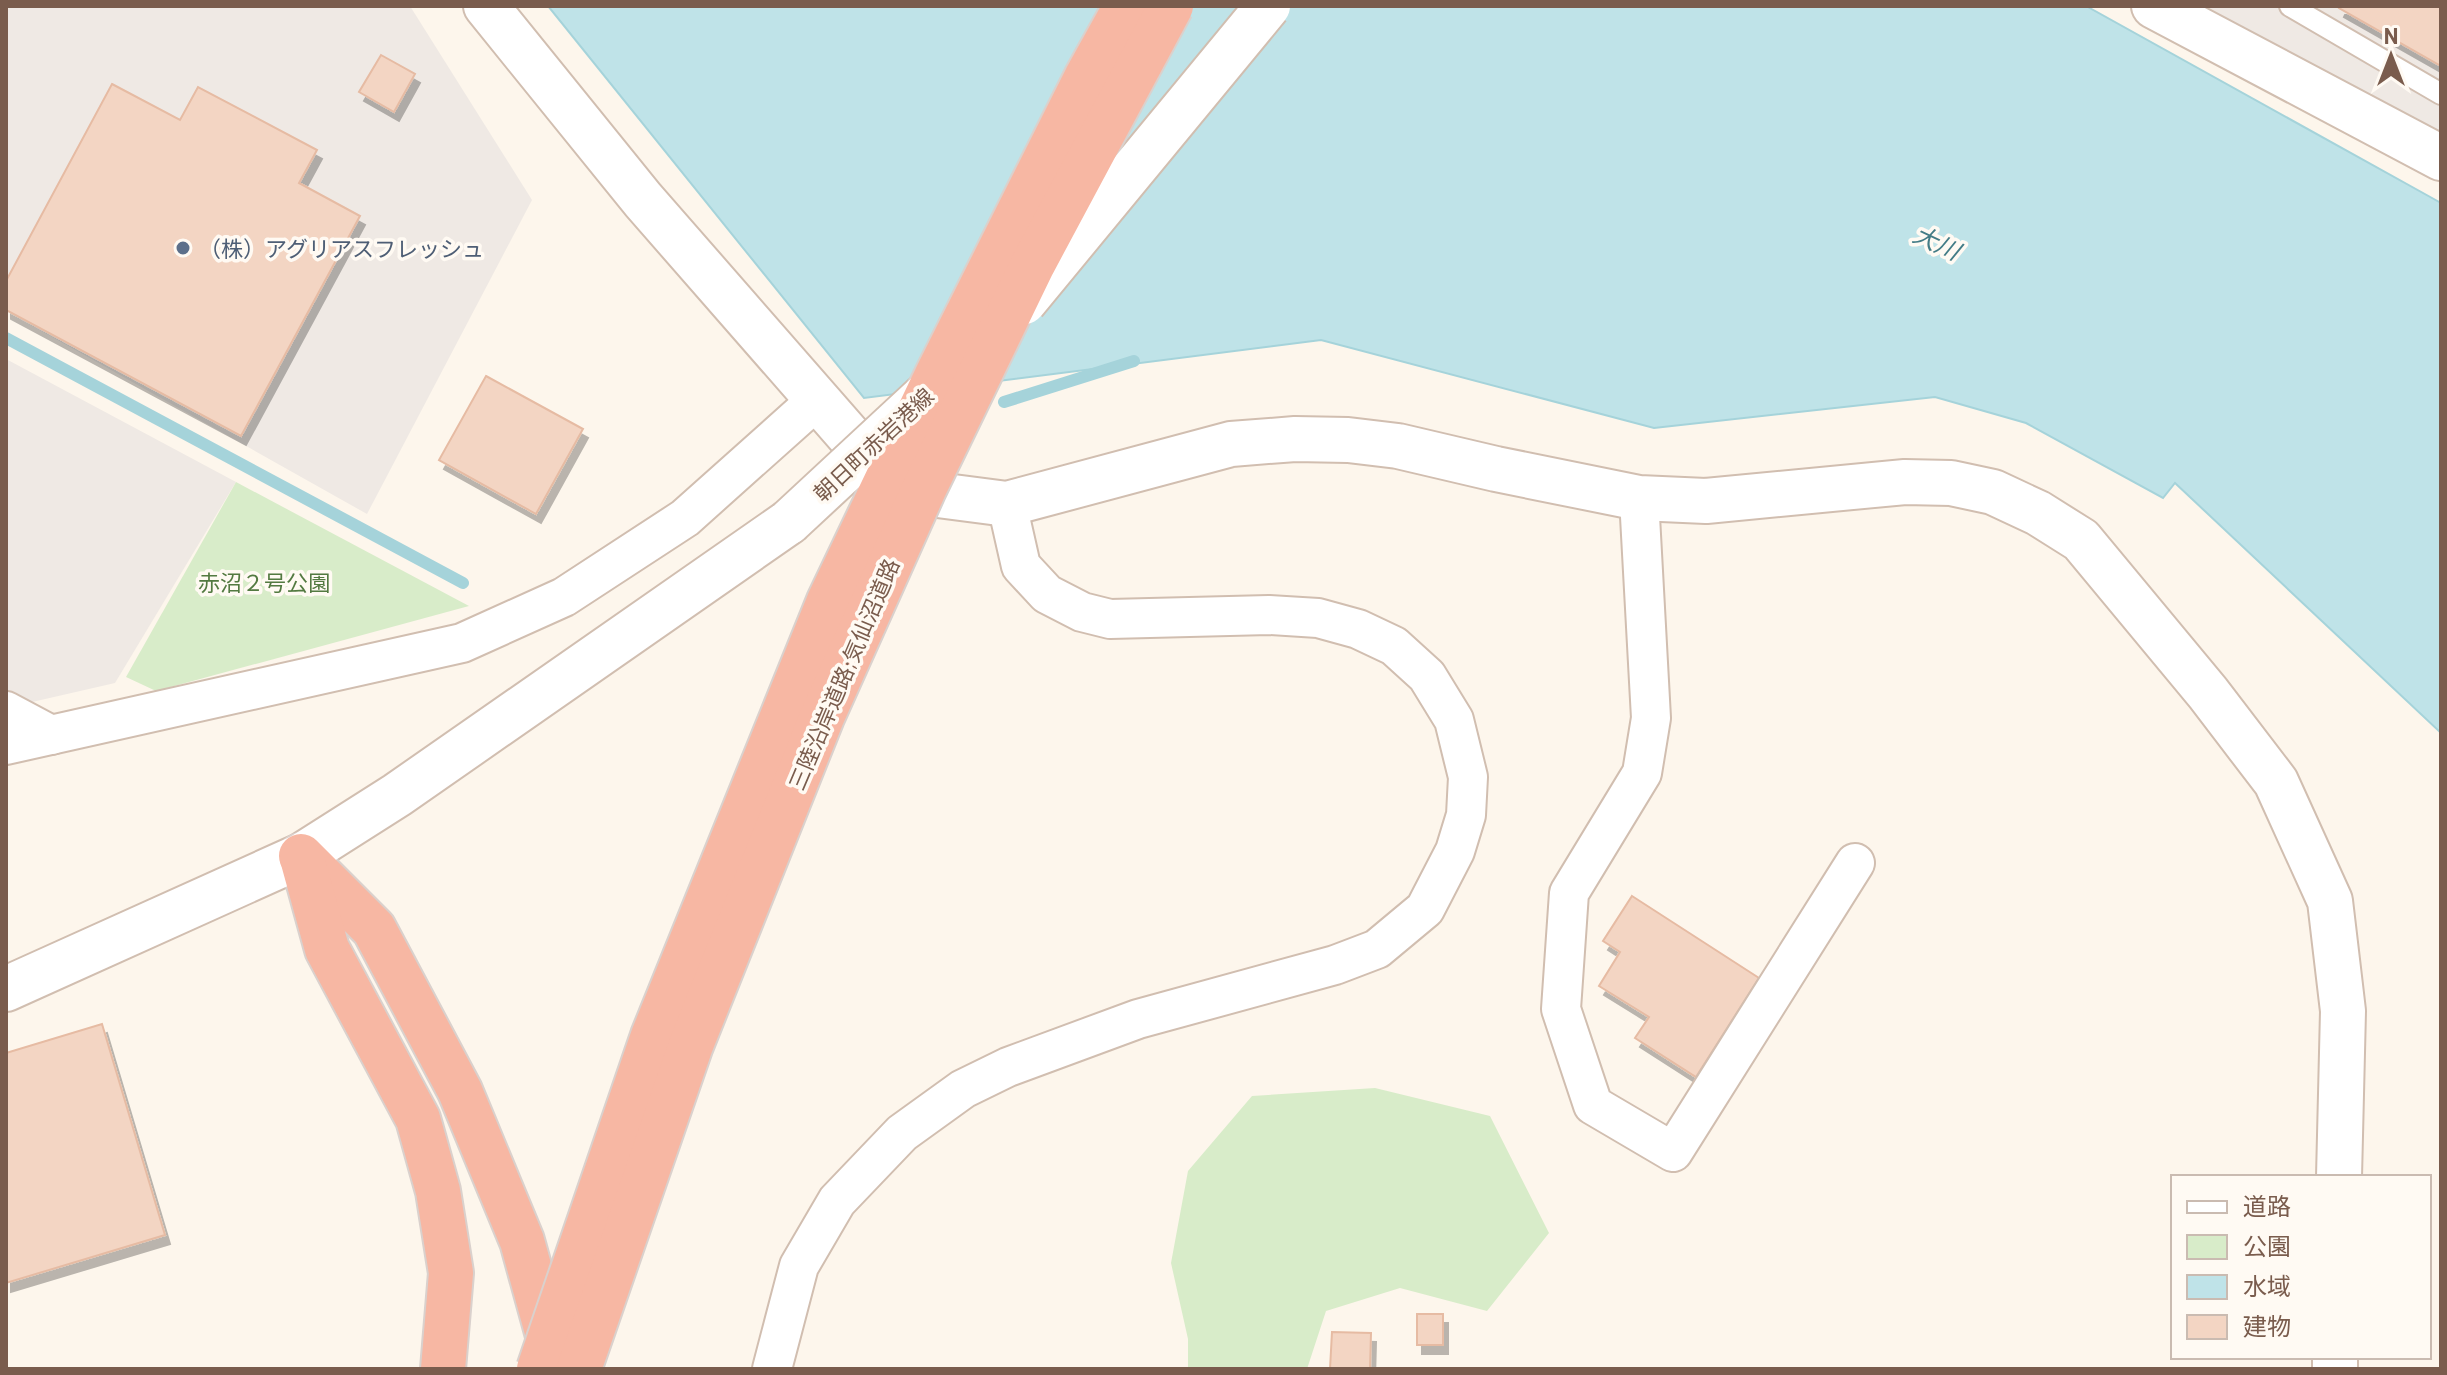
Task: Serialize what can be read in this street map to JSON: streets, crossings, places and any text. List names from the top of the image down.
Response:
{
  "streets": {
    "highway": ["三陸沿岸道路;気仙沼道路"],
    "street": ["朝日町赤岩港線"]
  },
  "water": ["大川"],
  "parks": ["赤沼２号公園"],
  "places": ["（株）アグリアスフレッシュ"],
  "legend": [
    "道路",
    "公園",
    "水域",
    "建物"
  ],
  "north": "top"
}
